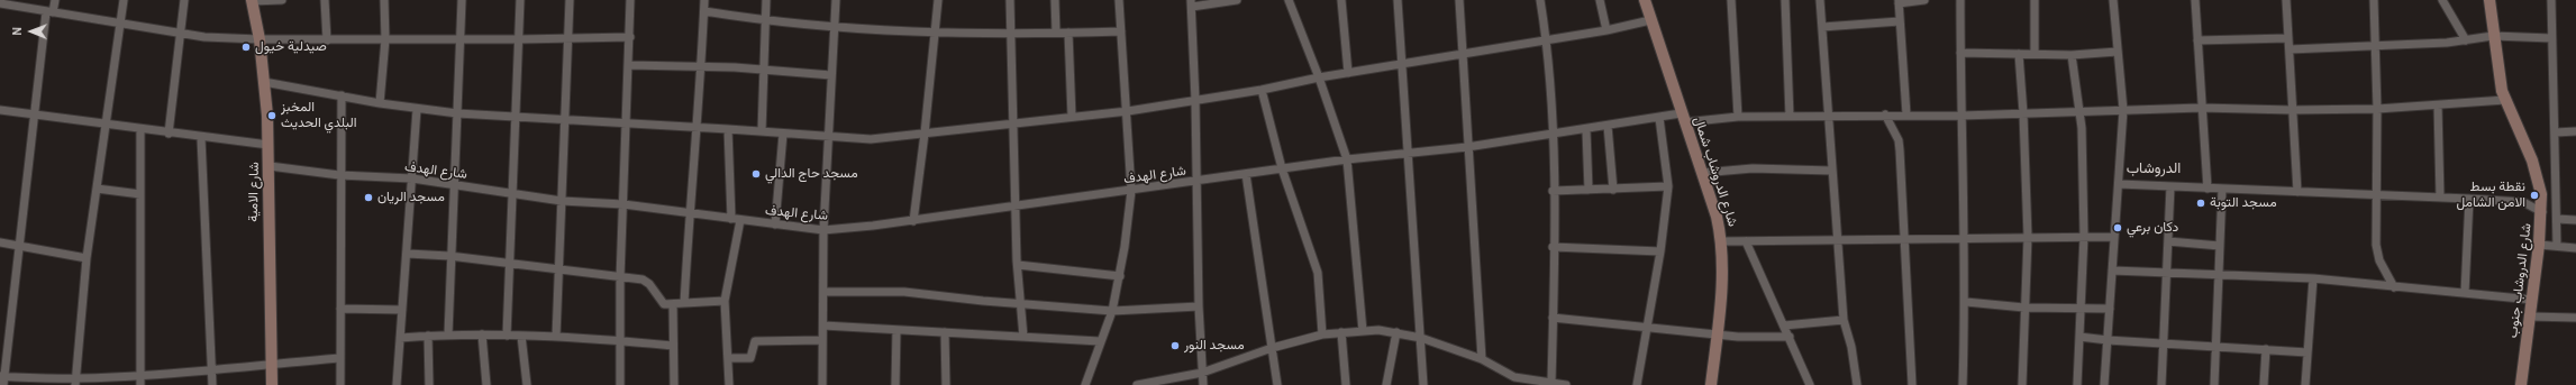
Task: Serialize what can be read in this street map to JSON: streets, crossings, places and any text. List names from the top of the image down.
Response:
{
  "streets": {
    "street": [
      "شارع الهدف",
      "شارع الدروشاب شمال",
      "شارع الامية",
      "شارع الدروشاب جنوب"
    ]
  },
  "crossings": [
    ["شارع الهدف", "شارع الدروشاب شمال"],
    ["شارع الهدف", "شارع الامية"],
    ["شارع الهدف", "شارع الدروشاب جنوب"]
  ],
  "districts": ["الدروشاب"],
  "places": [
    "صيدلية خيول",
    "المخبز البلدي الحديث",
    "مسجد حاج الدالي",
    "نقطة بسط الامن الشامل",
    "مسجد الريان",
    "مسجد التوبة",
    "دكان برعي",
    "مسجد النور"
  ],
  "north": "left"
}
